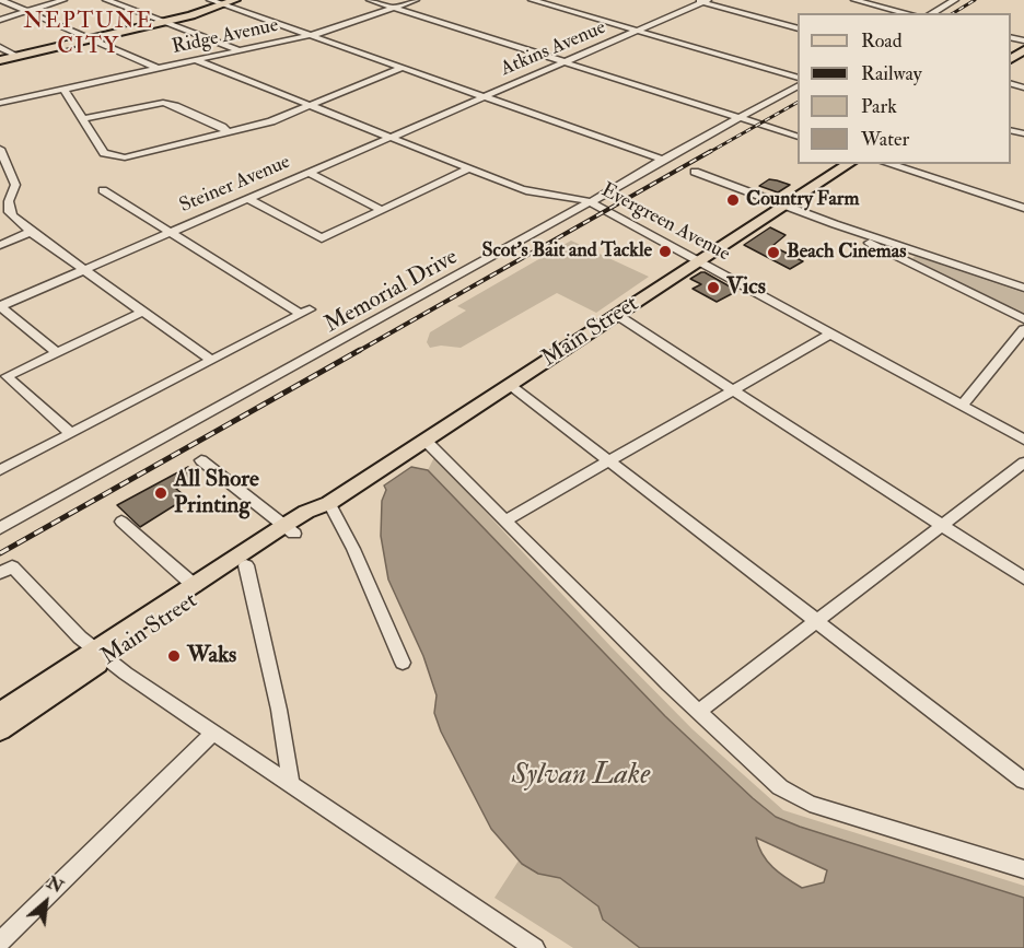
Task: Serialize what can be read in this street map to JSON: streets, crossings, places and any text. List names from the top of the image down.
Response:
{
  "streets": {
    "main road": ["Main Street"],
    "street": [
      "Ridge Avenue",
      "Atkins Avenue",
      "Steiner Avenue",
      "Evergreen Avenue",
      "Memorial Drive"
    ]
  },
  "crossings": [
    ["Ridge Avenue", "Evergreen Avenue"],
    ["Atkins Avenue", "Steiner Avenue"],
    ["Steiner Avenue", "Evergreen Avenue"],
    ["Evergreen Avenue", "Memorial Drive"],
    ["Evergreen Avenue", "Main Street"]
  ],
  "districts": ["NEPTUNE CITY"],
  "water": ["Sylvan Lake"],
  "places": [
    "Country Farm",
    "Scot's Bait and Tackle",
    "Beach Cinemas",
    "Vics",
    "All Shore Printing",
    "Waks"
  ],
  "legend": [
    "Road",
    "Railway",
    "Park",
    "Water"
  ],
  "north": "top right"
}
